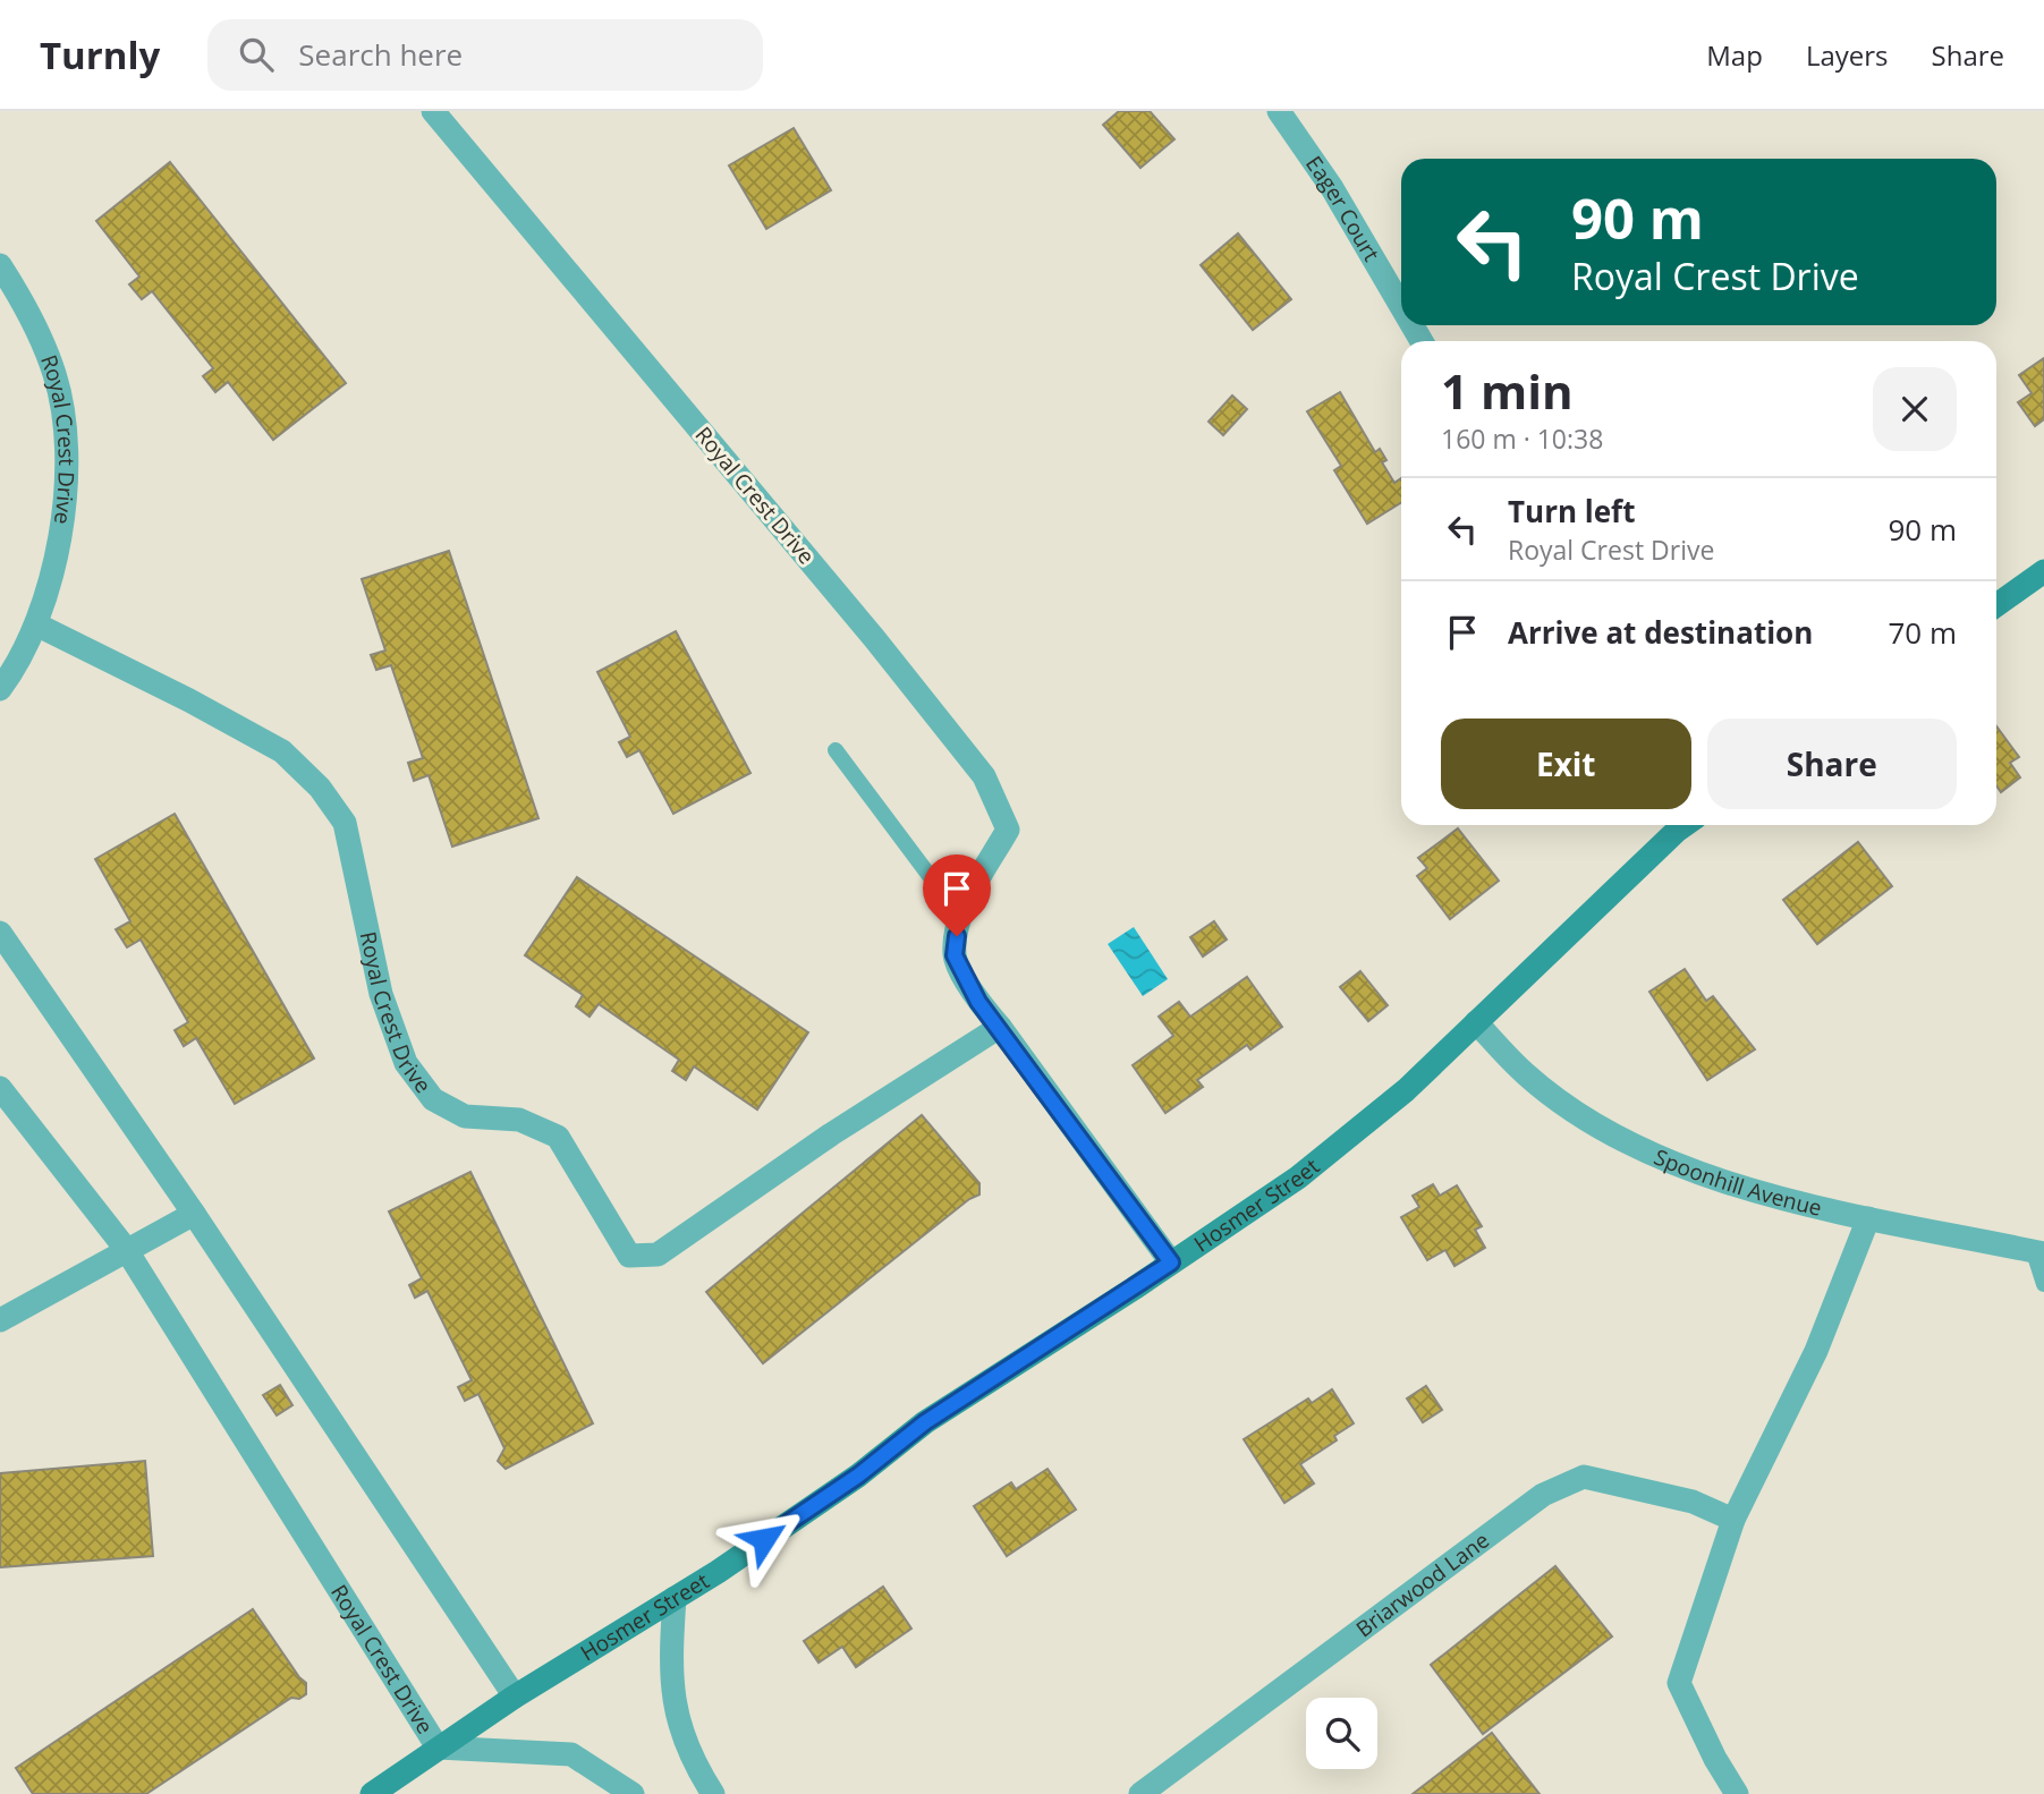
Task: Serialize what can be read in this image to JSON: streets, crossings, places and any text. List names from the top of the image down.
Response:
{
  "streets": {
    "street": [
      "Eager Court",
      "Royal Crest Drive",
      "Spoonhill Avenue",
      "Hosmer Street",
      "Briarwood Lane"
    ]
  },
  "crossings": [
    ["Royal Crest Drive", "Hosmer Street"],
    ["Spoonhill Avenue", "Hosmer Street"]
  ],
  "page": {
    "header": "Turnly",
    "search": "Search here",
    "nav": ["Map", "Layers", "Share"],
    "turn": ["90 m", "Royal Crest Drive"],
    "heading": ["1 min", "160 m · 10:38"],
    "list": [
      {
        "name": "Turn left",
        "note": "Royal Crest Drive",
        "value": "90 m"
      },
      {
        "name": "Arrive at destination",
        "value": "70 m"
      }
    ],
    "buttons": ["Exit", "Share"]
  }
}
